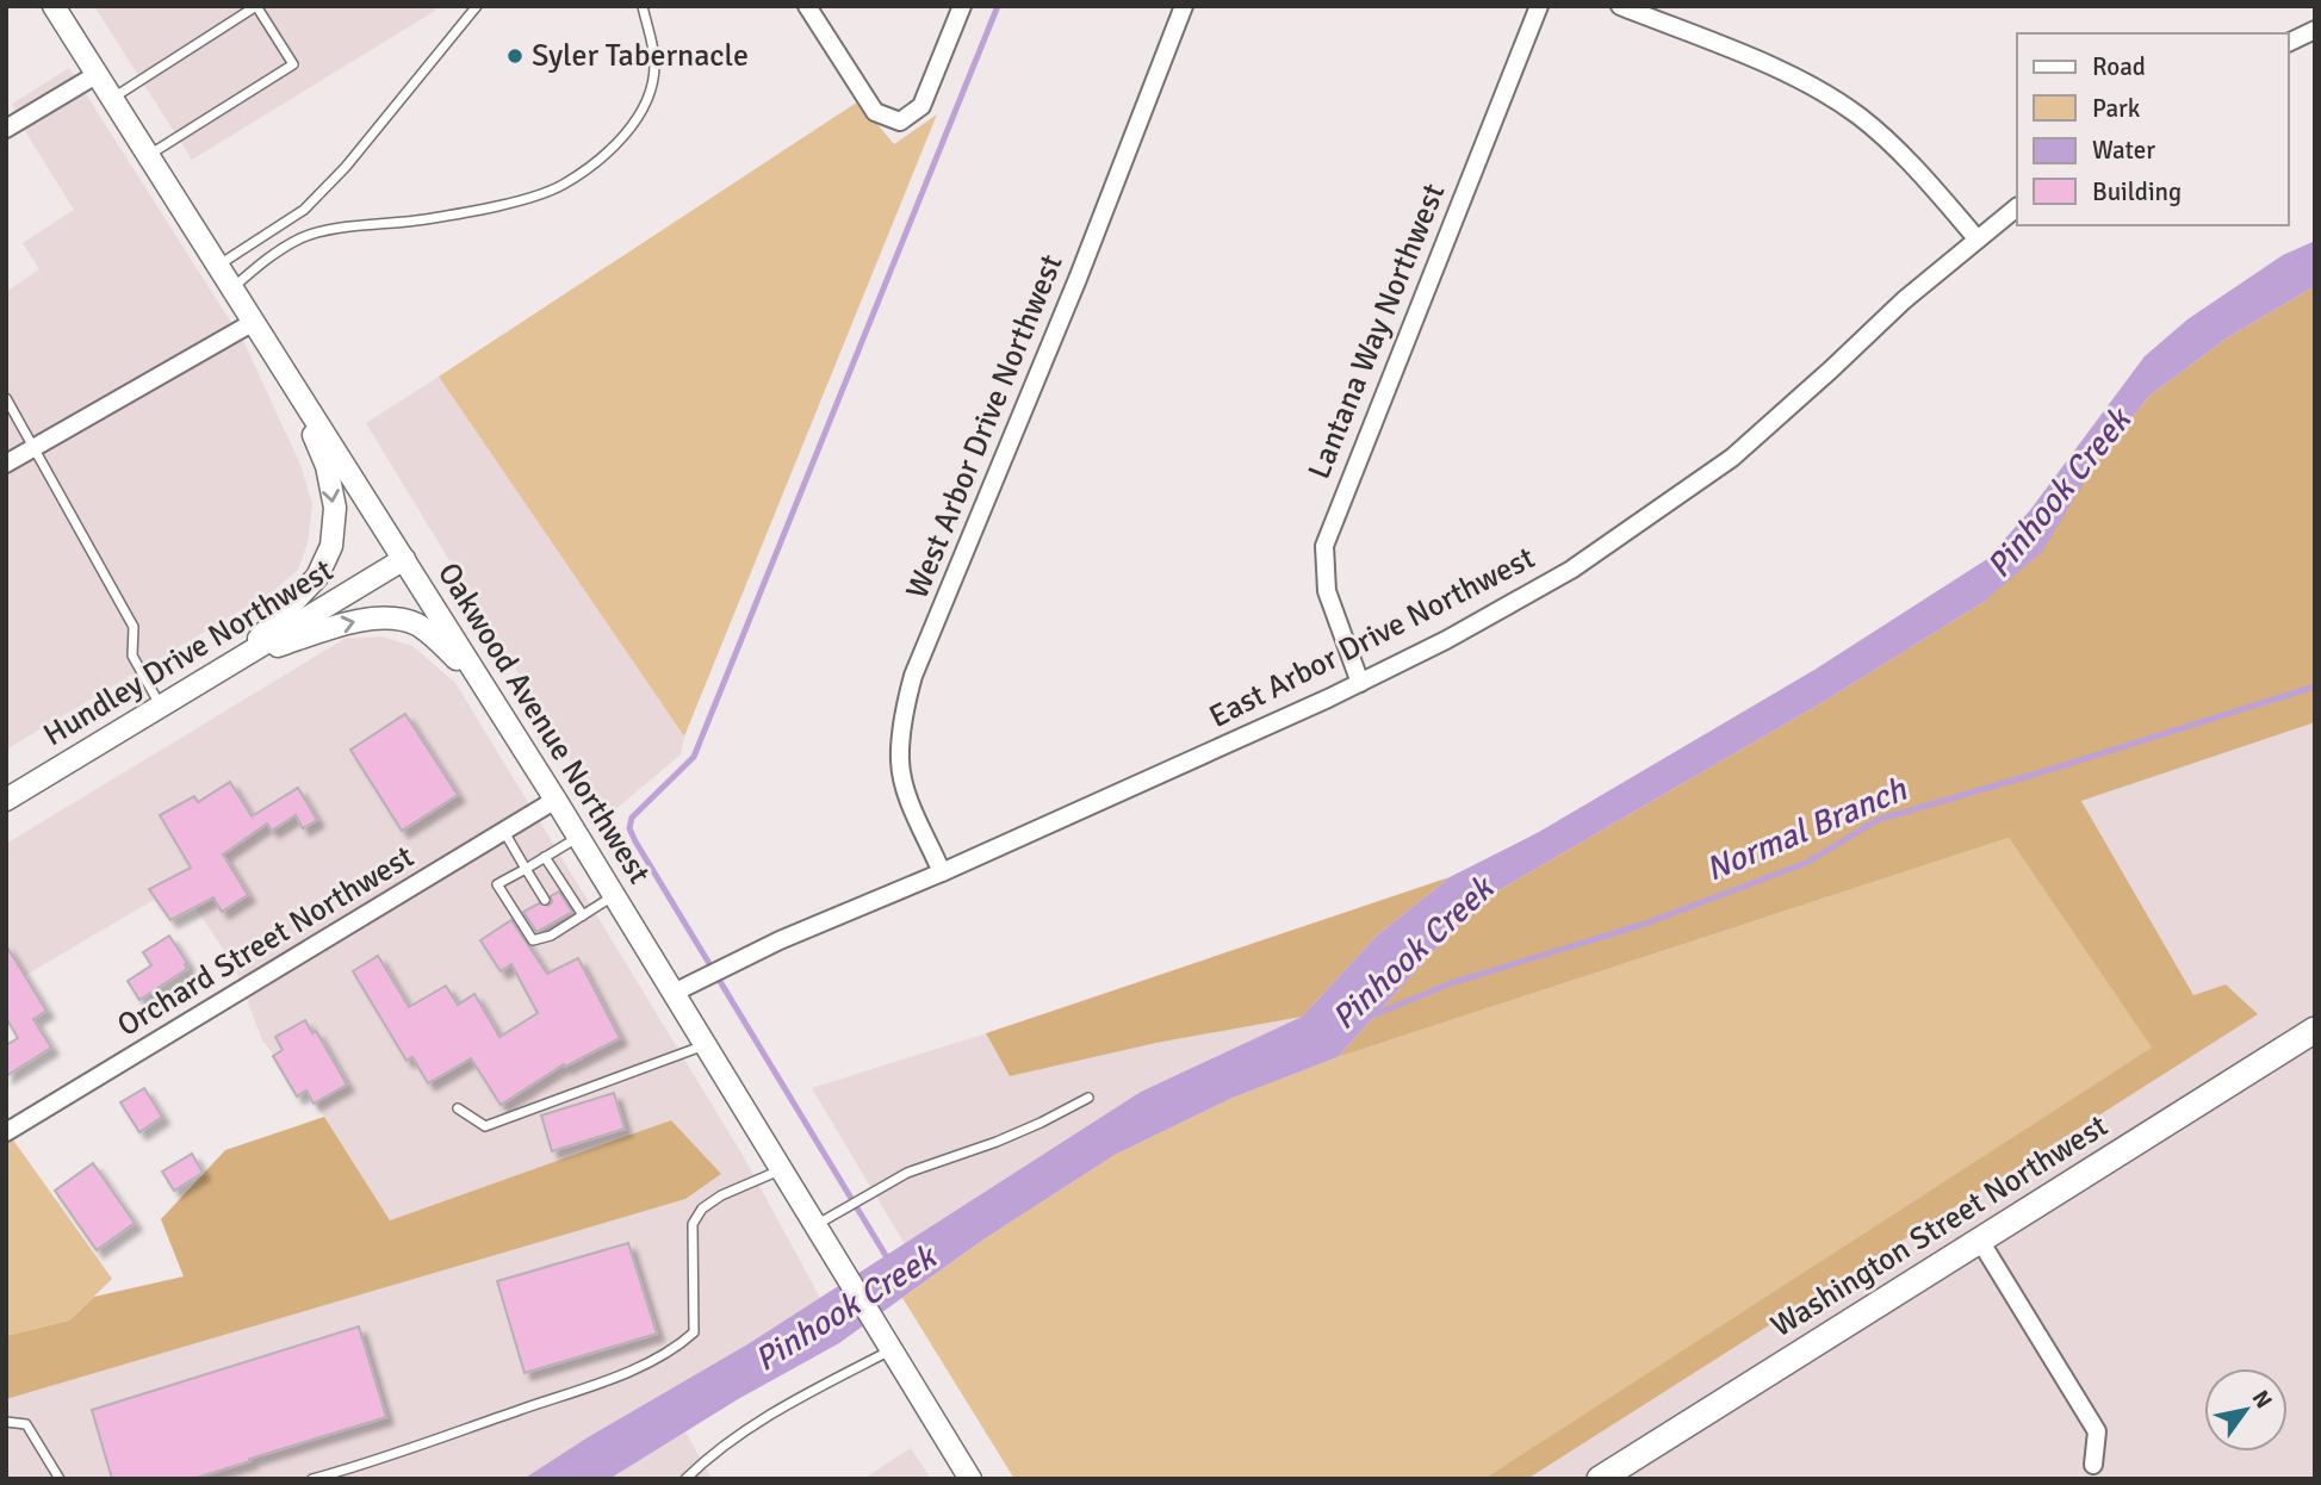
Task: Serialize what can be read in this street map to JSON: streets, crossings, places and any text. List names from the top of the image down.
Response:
{
  "streets": {
    "main road": ["Washington Street Northwest"],
    "street": [
      "Lantana Way Northwest",
      "West Arbor Drive Northwest",
      "East Arbor Drive Northwest",
      "Hundley Drive Northwest",
      "Oakwood Avenue Northwest",
      "Orchard Street Northwest"
    ]
  },
  "crossings": [
    ["Lantana Way Northwest", "East Arbor Drive Northwest"],
    ["West Arbor Drive Northwest", "East Arbor Drive Northwest"],
    ["East Arbor Drive Northwest", "Oakwood Avenue Northwest"],
    ["Hundley Drive Northwest", "Oakwood Avenue Northwest"],
    ["Oakwood Avenue Northwest", "Orchard Street Northwest"]
  ],
  "water": ["Pinhook Creek", "Normal Branch"],
  "places": ["Syler Tabernacle"],
  "legend": [
    "Road",
    "Park",
    "Water",
    "Building"
  ],
  "north": "top right"
}
